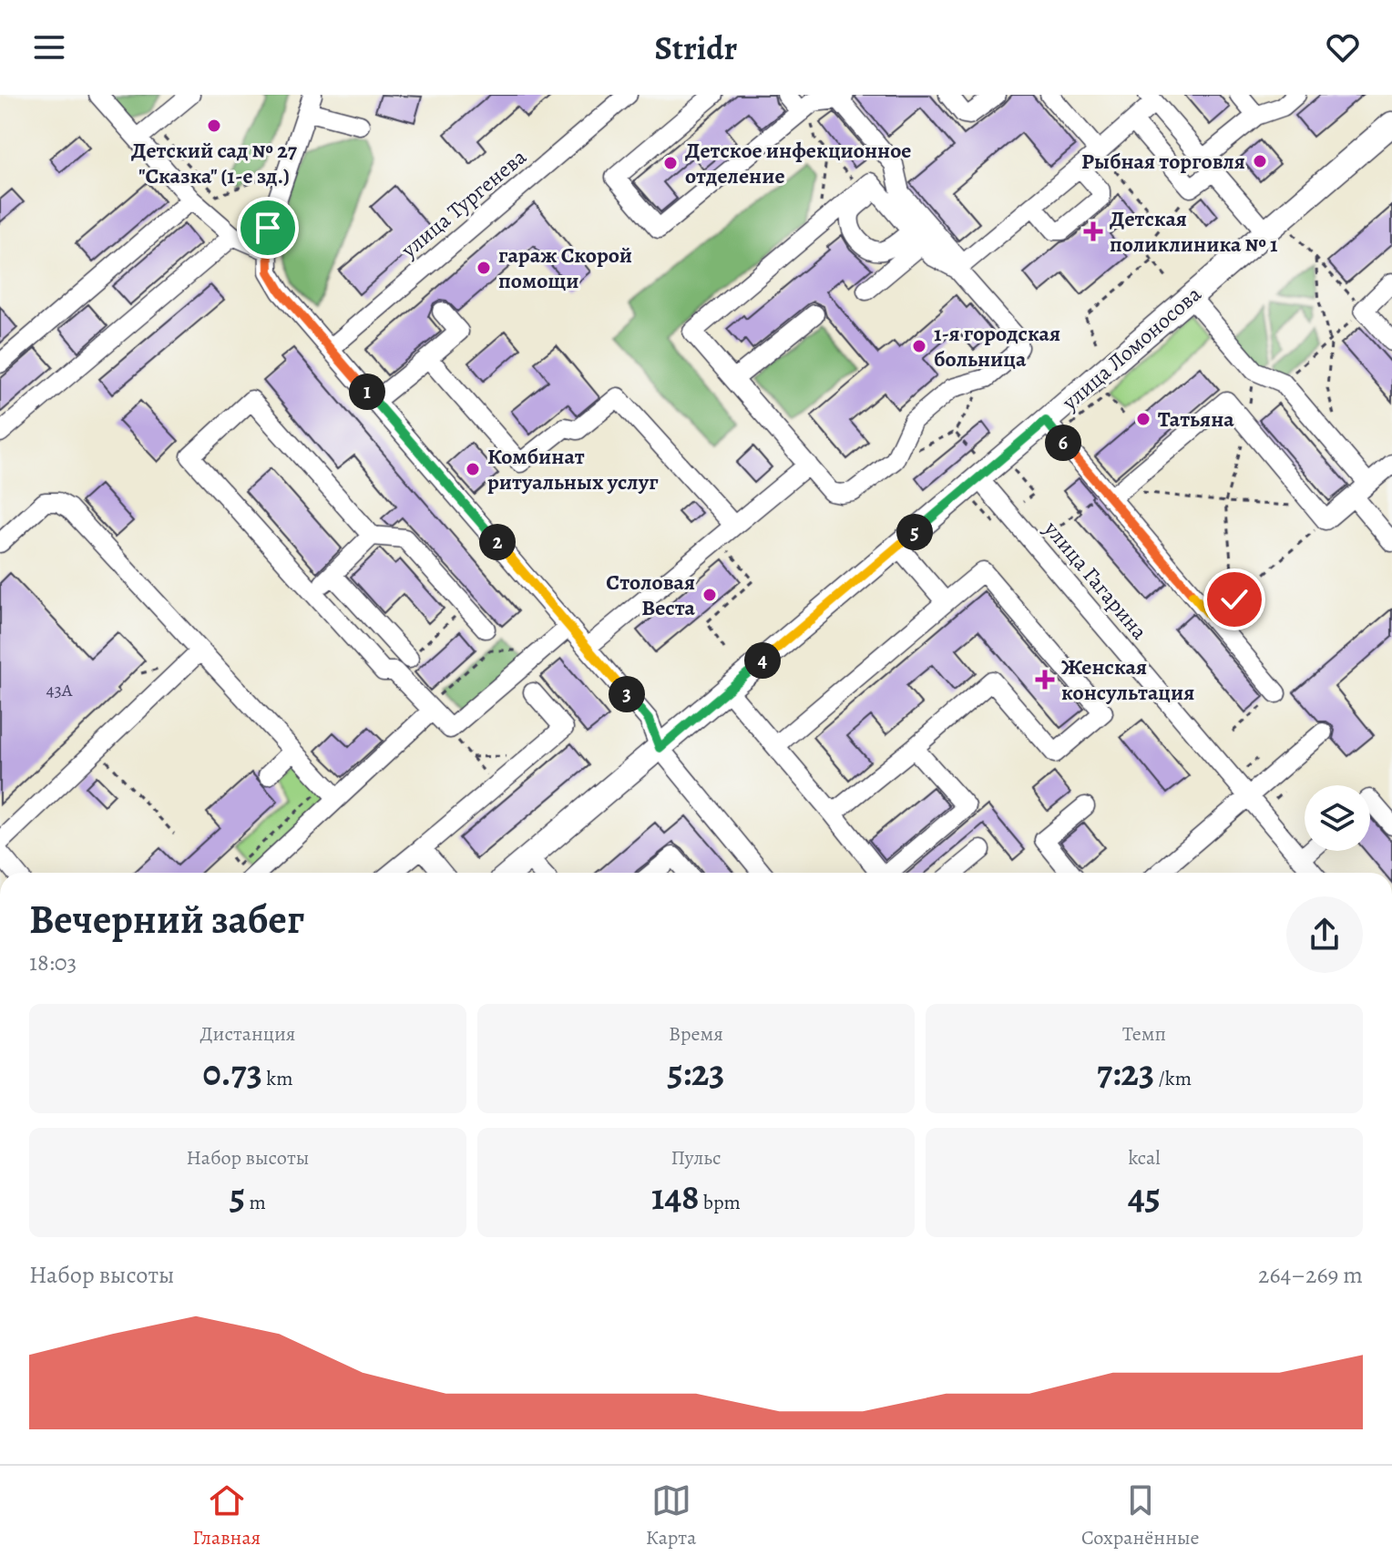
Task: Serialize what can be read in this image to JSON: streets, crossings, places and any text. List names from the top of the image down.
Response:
{
  "streets": {
    "main road": ["улица Ломоносова"],
    "street": ["улица Тургенева", "улица Гагарина"]
  },
  "crossings": [
    ["улица Ломоносова", "улица Гагарина"]
  ],
  "places": {
    "other": [
      "Детский сад № 27 \"Сказка\" (1-е зд.)",
      "Рыбная торговля",
      "Детское инфекционное отделение",
      "гараж Скорой помощи",
      "1-я городская больница",
      "Татьяна",
      "Комбинат ритуальных услуг",
      "Столовая Веста"
    ],
    "health": ["Детская поликлиника № 1", "Женская консультация"]
  },
  "house_numbers": ["43А"],
  "page": {
    "header": "Stridr",
    "pins": [
      "1",
      "6",
      "5",
      "2",
      "4",
      "3"
    ],
    "heading": ["Вечерний забег", "18:03"],
    "stats": [
      ["Дистанция", "0.73 km"],
      ["Время", "5:23"],
      ["Темп", "7:23 /km"],
      ["Набор высоты", "5 m"],
      ["Пульс", "148 bpm"],
      ["kcal", "45"]
    ],
    "chart": ["Набор высоты", "264–269 m"],
    "tabs": ["Главная", "Карта", "Сохранённые"]
  }
}
